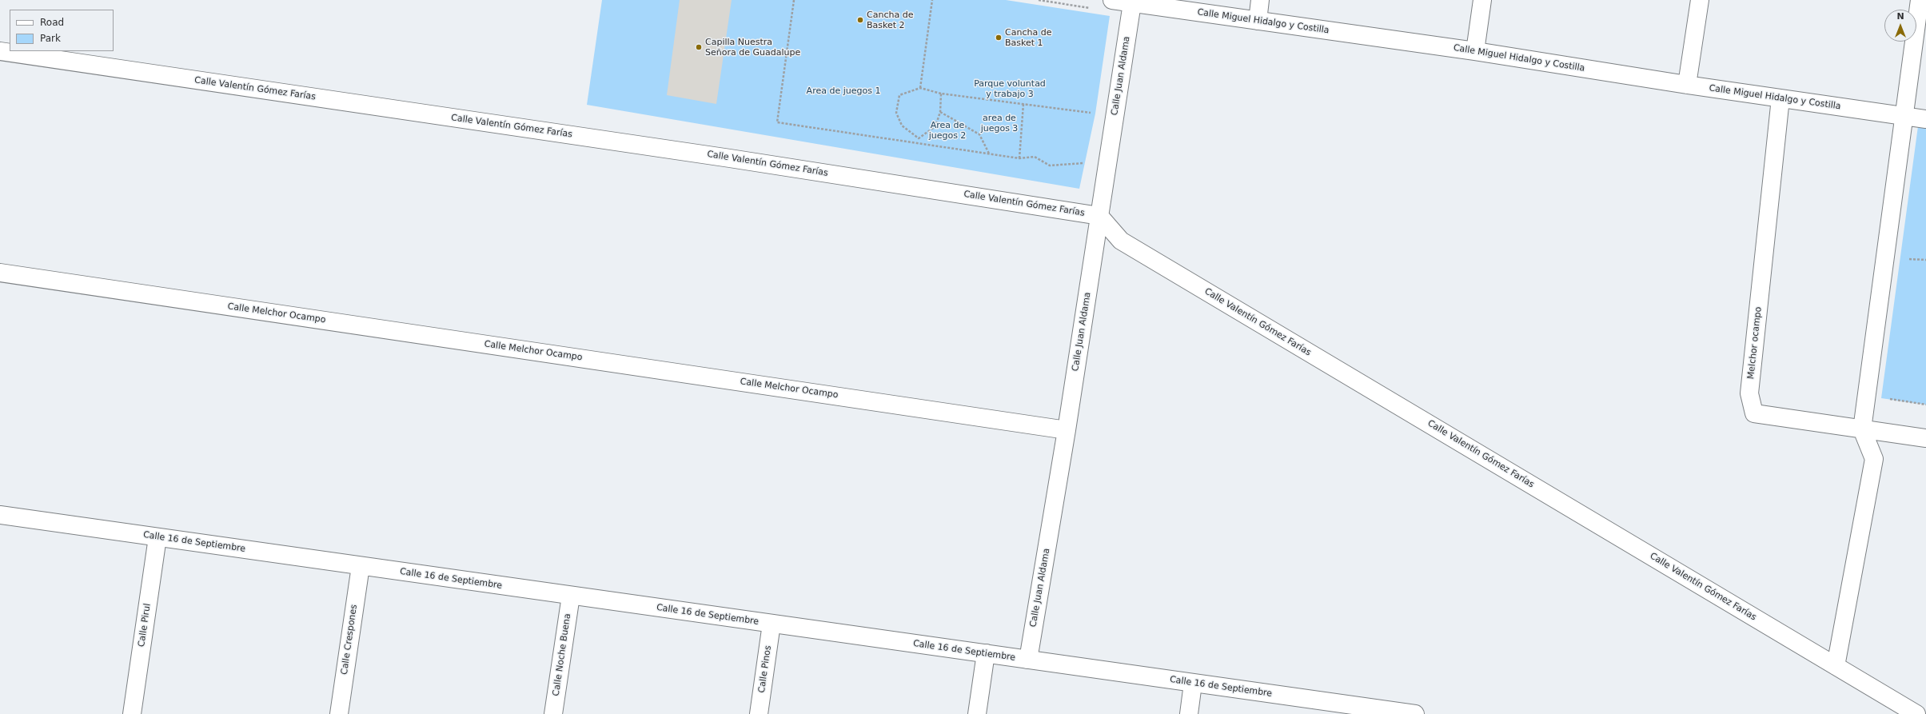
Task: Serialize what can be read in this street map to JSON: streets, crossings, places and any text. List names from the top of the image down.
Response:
{
  "streets": {
    "street": [
      "Calle Miguel Hidalgo y Costilla",
      "Calle Juan Aldama",
      "Calle Valentín Gómez Farías",
      "Calle Melchor Ocampo",
      "Melchor ocampo",
      "Calle 16 de Septiembre",
      "Calle Pirul",
      "Calle Crespones",
      "Calle Noche Buena",
      "Calle Pinos"
    ]
  },
  "crossings": [
    ["Calle Miguel Hidalgo y Costilla", "Calle Juan Aldama"],
    ["Calle Miguel Hidalgo y Costilla", "Melchor ocampo"],
    ["Calle Juan Aldama", "Calle Valentín Gómez Farías"],
    ["Calle Juan Aldama", "Calle Melchor Ocampo"],
    ["Calle Juan Aldama", "Calle 16 de Septiembre"],
    ["Calle 16 de Septiembre", "Calle Pirul"],
    ["Calle 16 de Septiembre", "Calle Crespones"],
    ["Calle 16 de Septiembre", "Calle Noche Buena"],
    ["Calle 16 de Septiembre", "Calle Pinos"]
  ],
  "parks": [
    "Parque voluntad y trabajo 3",
    "Area de juegos 1",
    "area de juegos 3",
    "Area de juegos 2"
  ],
  "places": ["Cancha de Basket 2", "Cancha de Basket 1", "Capilla Nuestra Señora de Guadalupe"],
  "legend": ["Road", "Park"],
  "north": "top"
}
